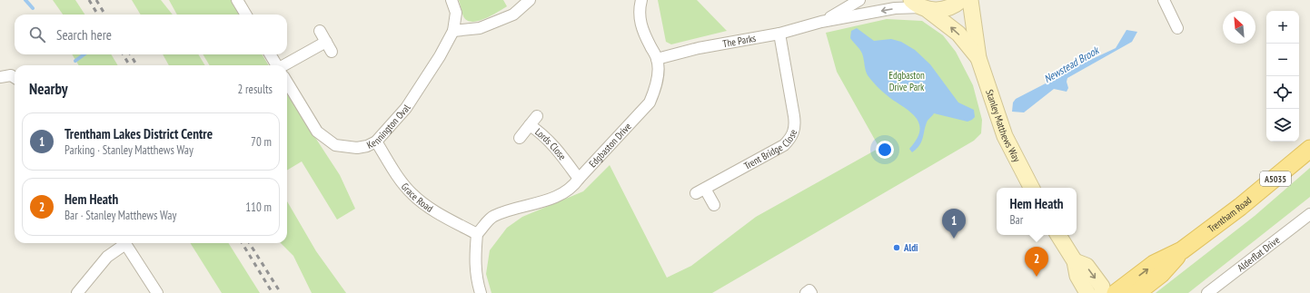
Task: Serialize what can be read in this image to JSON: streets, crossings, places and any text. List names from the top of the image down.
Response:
{
  "streets": {
    "main road": ["Stanley Matthews Way", "A5035", "Trentham Road"],
    "street": [
      "The Parks",
      "Kennington Oval",
      "Lords Close",
      "Edgbaston Drive",
      "Trent Bridge Close",
      "Grace Road",
      "Alderflat Drive"
    ]
  },
  "crossings": [
    ["The Parks", "Stanley Matthews Way"],
    ["The Parks", "Edgbaston Drive"],
    ["The Parks", "Trent Bridge Close"],
    ["Kennington Oval", "Grace Road"],
    ["Lords Close", "Edgbaston Drive"],
    ["Edgbaston Drive", "Grace Road"]
  ],
  "water": ["Newstead Brook"],
  "parks": ["Edgbaston Drive Park"],
  "places": ["Aldi"],
  "north": "top left",
  "page": {
    "map_buttons": ["+", "−"],
    "search": "Search here",
    "heading": ["Nearby", "2 results"],
    "list": [
      {
        "mark": "1",
        "name": "Trentham Lakes District Centre",
        "note": "Parking · Stanley Matthews Way",
        "value": "70 m"
      },
      {
        "mark": "2",
        "name": "Hem Heath",
        "note": "Bar · Stanley Matthews Way",
        "value": "110 m"
      }
    ],
    "popup": ["Hem Heath", "Bar"],
    "pins": ["1", "2"]
  }
}
